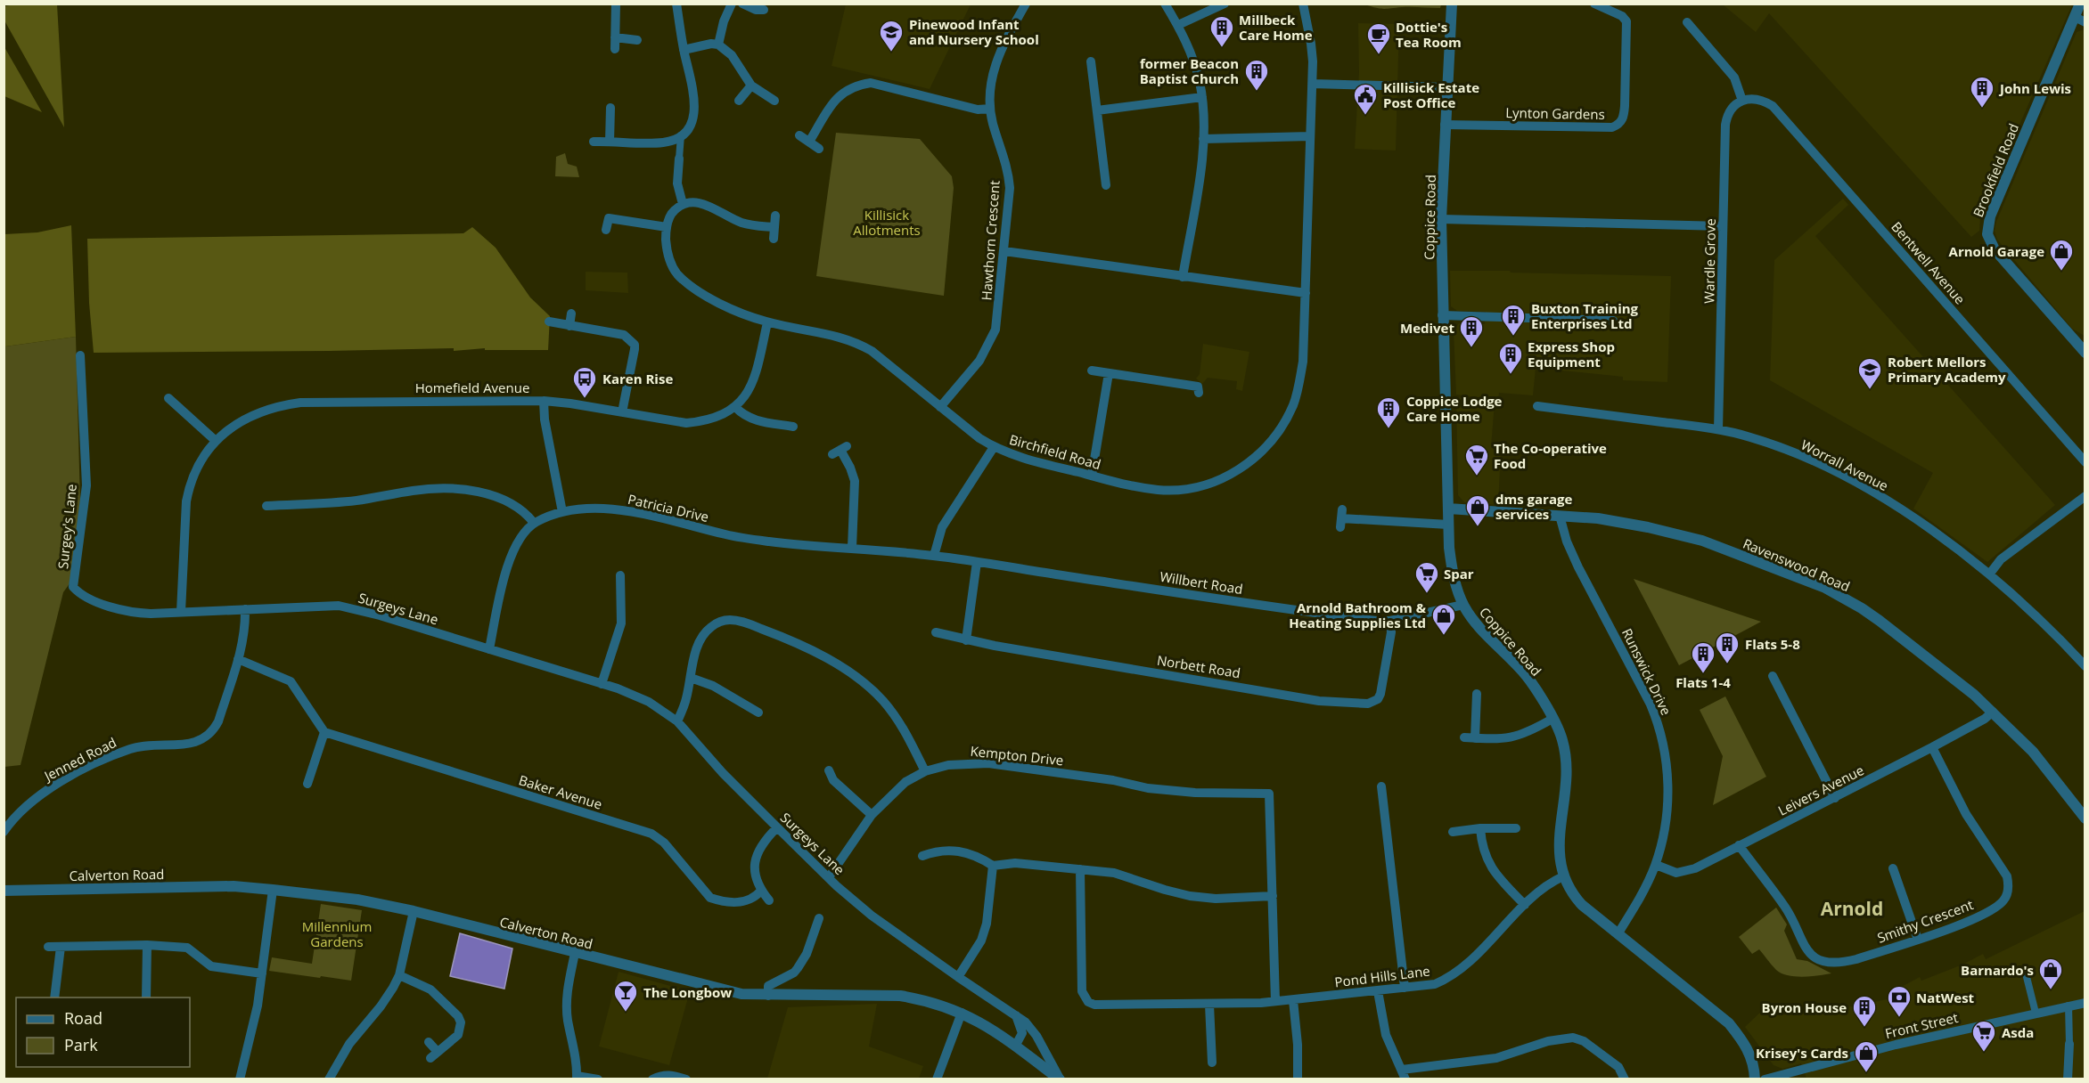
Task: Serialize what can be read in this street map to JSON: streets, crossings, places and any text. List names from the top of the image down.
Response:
{
  "streets": {
    "street": [
      "Lynton Gardens",
      "Brookfield Road",
      "Coppice Road",
      "Hawthorn Crescent",
      "Wardle Grove",
      "Bentwell Avenue",
      "Homefield Avenue",
      "Birchfield Road",
      "Worrall Avenue",
      "Patricia Drive",
      "Surgey's Lane",
      "Ravenswood Road",
      "Willbert Road",
      "Surgeys Lane",
      "Norbett Road",
      "Runswick Drive",
      "Kempton Drive",
      "Jenned Road",
      "Leivers Avenue",
      "Baker Avenue",
      "Calverton Road",
      "Smithy Crescent",
      "Pond Hills Lane",
      "Front Street"
    ]
  },
  "crossings": [
    ["Lynton Gardens", "Coppice Road"],
    ["Coppice Road", "Ravenswood Road"],
    ["Coppice Road", "Willbert Road"],
    ["Coppice Road", "Runswick Drive"],
    ["Coppice Road", "Pond Hills Lane"],
    ["Hawthorn Crescent", "Birchfield Road"],
    ["Wardle Grove", "Bentwell Avenue"],
    ["Wardle Grove", "Worrall Avenue"],
    ["Homefield Avenue", "Birchfield Road"],
    ["Homefield Avenue", "Surgey's Lane"],
    ["Homefield Avenue", "Surgeys Lane"],
    ["Patricia Drive", "Willbert Road"],
    ["Patricia Drive", "Surgeys Lane"],
    ["Surgey's Lane", "Surgeys Lane"],
    ["Ravenswood Road", "Runswick Drive"],
    ["Ravenswood Road", "Leivers Avenue"],
    ["Willbert Road", "Norbett Road"],
    ["Surgeys Lane", "Kempton Drive"],
    ["Surgeys Lane", "Jenned Road"],
    ["Runswick Drive", "Leivers Avenue"],
    ["Leivers Avenue", "Smithy Crescent"]
  ],
  "districts": ["Arnold"],
  "parks": ["Killisick Allotments", "Millennium Gardens"],
  "places": {
    "building": [
      "Millbeck Care Home",
      "former Beacon Baptist Church",
      "John Lewis",
      "Buxton Training Enterprises Ltd",
      "Medivet",
      "Express Shop Equipment",
      "Coppice Lodge Care Home",
      "Flats 5-8",
      "Flats 1-4",
      "Byron House"
    ],
    "school or university": ["Pinewood Infant and Nursery School", "Robert Mellors Primary Academy"],
    "cafe": ["Dottie's Tea Room"],
    "public building": ["Killisick Estate Post Office"],
    "shop": [
      "Arnold Garage",
      "dms garage services",
      "Arnold Bathroom & Heating Supplies Ltd",
      "Barnardo's",
      "Krisey's Cards"
    ],
    "bus stop": ["Karen Rise"],
    "supermarket": ["The Co-operative Food", "Spar", "Asda"],
    "bar": ["The Longbow"],
    "bank": ["NatWest"]
  },
  "legend": ["Road", "Park"]
}
